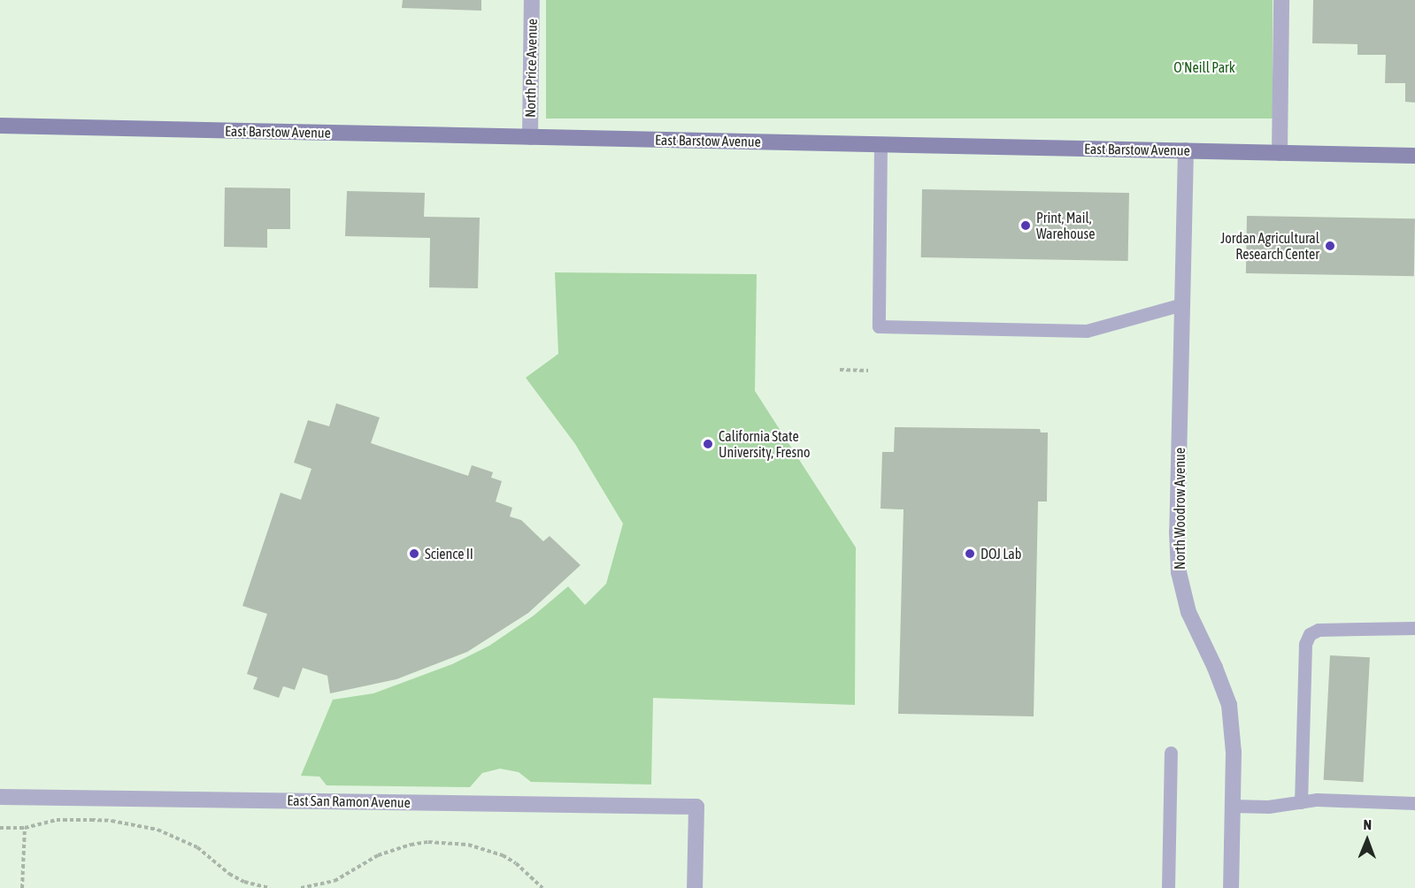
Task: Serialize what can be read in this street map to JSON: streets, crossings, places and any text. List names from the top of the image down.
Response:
{
  "streets": {
    "street": [
      "North Price Avenue",
      "East Barstow Avenue",
      "North Woodrow Avenue",
      "East San Ramon Avenue"
    ]
  },
  "crossings": [
    ["North Price Avenue", "East Barstow Avenue"],
    ["East Barstow Avenue", "North Woodrow Avenue"]
  ],
  "parks": ["O'Neill Park"],
  "places": [
    "Print, Mail, Warehouse",
    "Jordan Agricultural Research Center",
    "California State University, Fresno",
    "Science II",
    "DOJ Lab"
  ],
  "north": "top"
}
